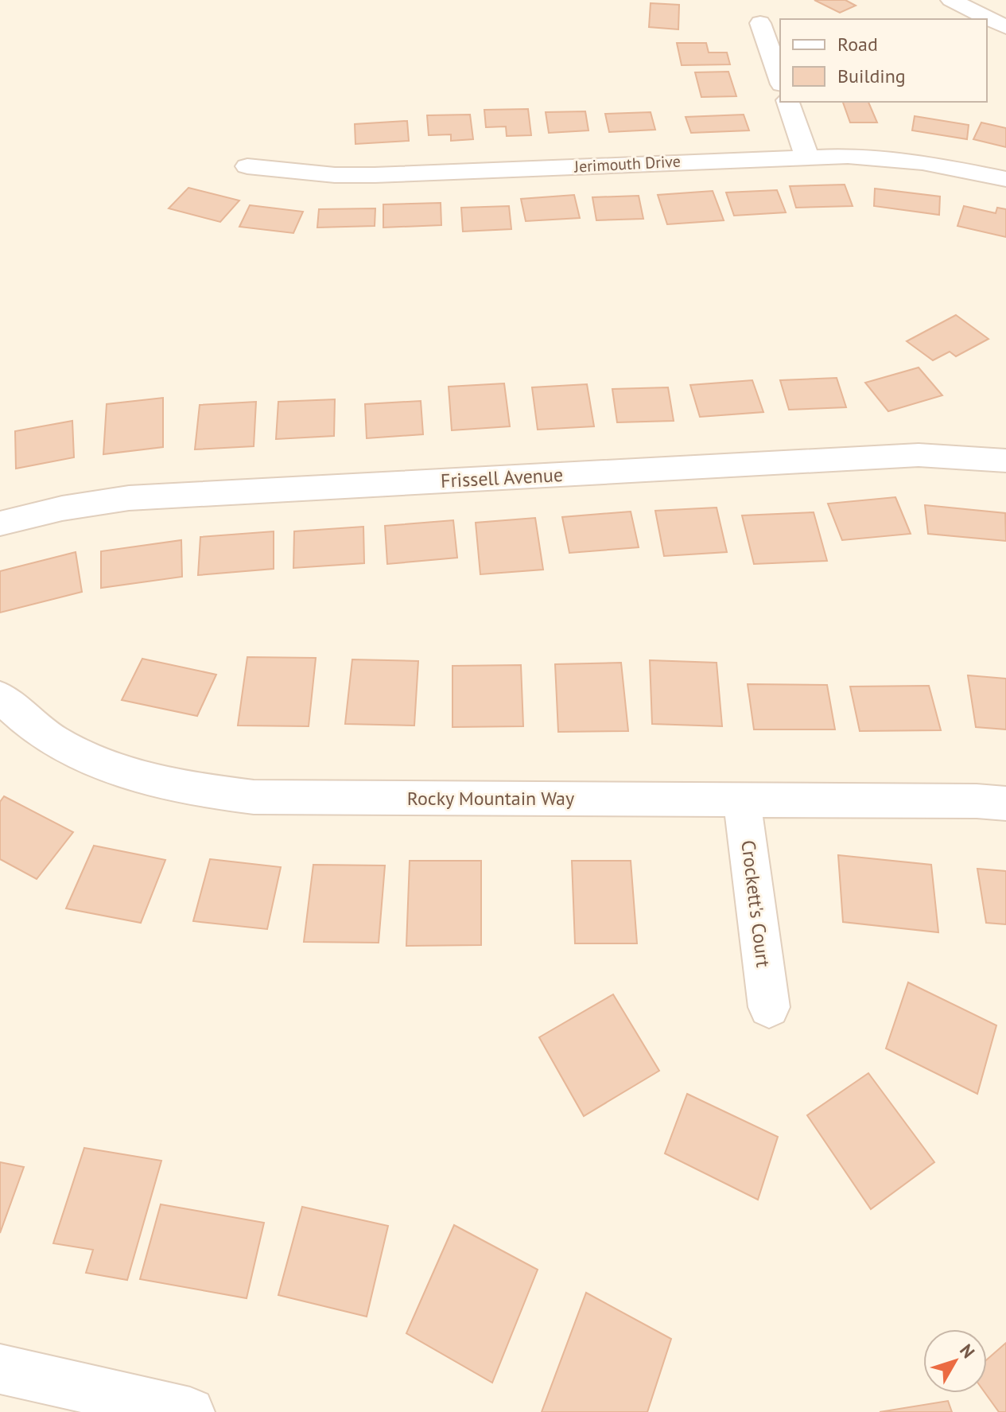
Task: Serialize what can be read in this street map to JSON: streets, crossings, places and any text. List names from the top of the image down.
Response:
{
  "streets": {
    "street": [
      "Jerimouth Drive",
      "Frissell Avenue",
      "Rocky Mountain Way",
      "Crockett's Court"
    ]
  },
  "crossings": [
    ["Rocky Mountain Way", "Crockett's Court"]
  ],
  "legend": ["Road", "Building"],
  "north": "top right"
}
